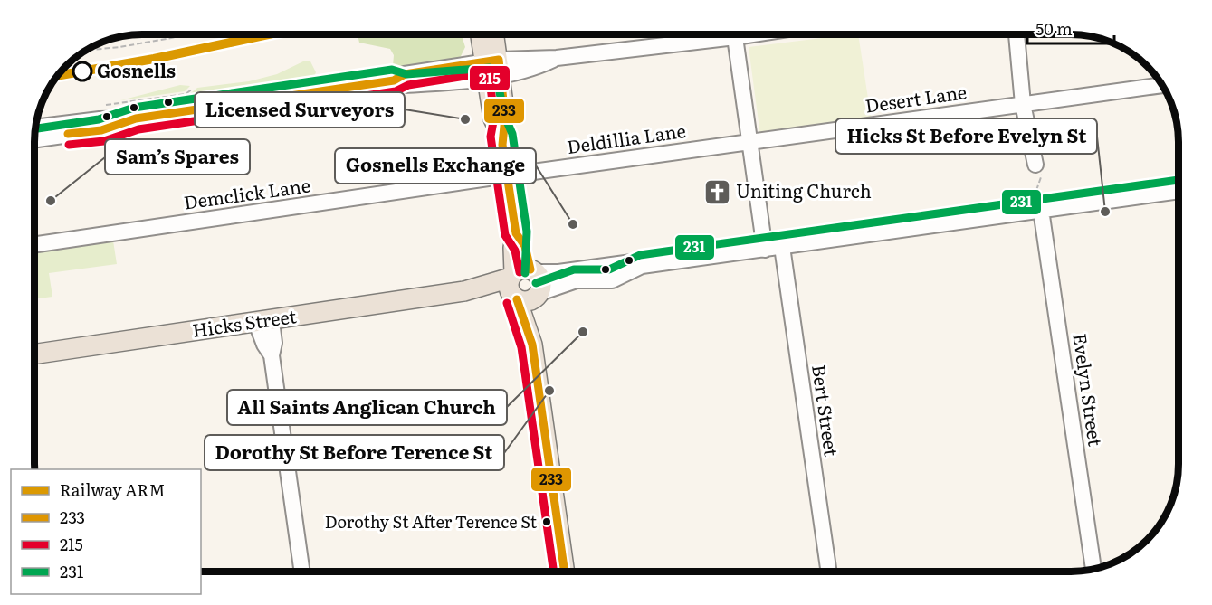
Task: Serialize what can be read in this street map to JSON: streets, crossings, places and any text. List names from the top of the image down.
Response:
{
  "streets": {
    "main road": ["Hicks Street"],
    "street": [
      "Desert Lane",
      "Deldillia Lane",
      "Demclick Lane",
      "Evelyn Street",
      "Bert Street"
    ]
  },
  "crossings": [
    ["Desert Lane", "Deldillia Lane"],
    ["Deldillia Lane", "Demclick Lane"],
    ["Hicks Street", "Evelyn Street"],
    ["Hicks Street", "Bert Street"]
  ],
  "places": {
    "other": [
      "Gosnells",
      "Licensed Surveyors",
      "Sam’s Spares",
      "Hicks St Before Evelyn St",
      "Gosnells Exchange",
      "All Saints Anglican Church",
      "Dorothy St Before Terence St",
      "Dorothy St After Terence St"
    ],
    "church": ["Uniting Church"]
  },
  "lines": [
    "rail line ARM",
    "transit line 233",
    "transit line 231",
    "transit line 215"
  ],
  "legend": [
    "Railway ARM",
    "233",
    "215",
    "231"
  ],
  "scale_bar": "50 m"
}
